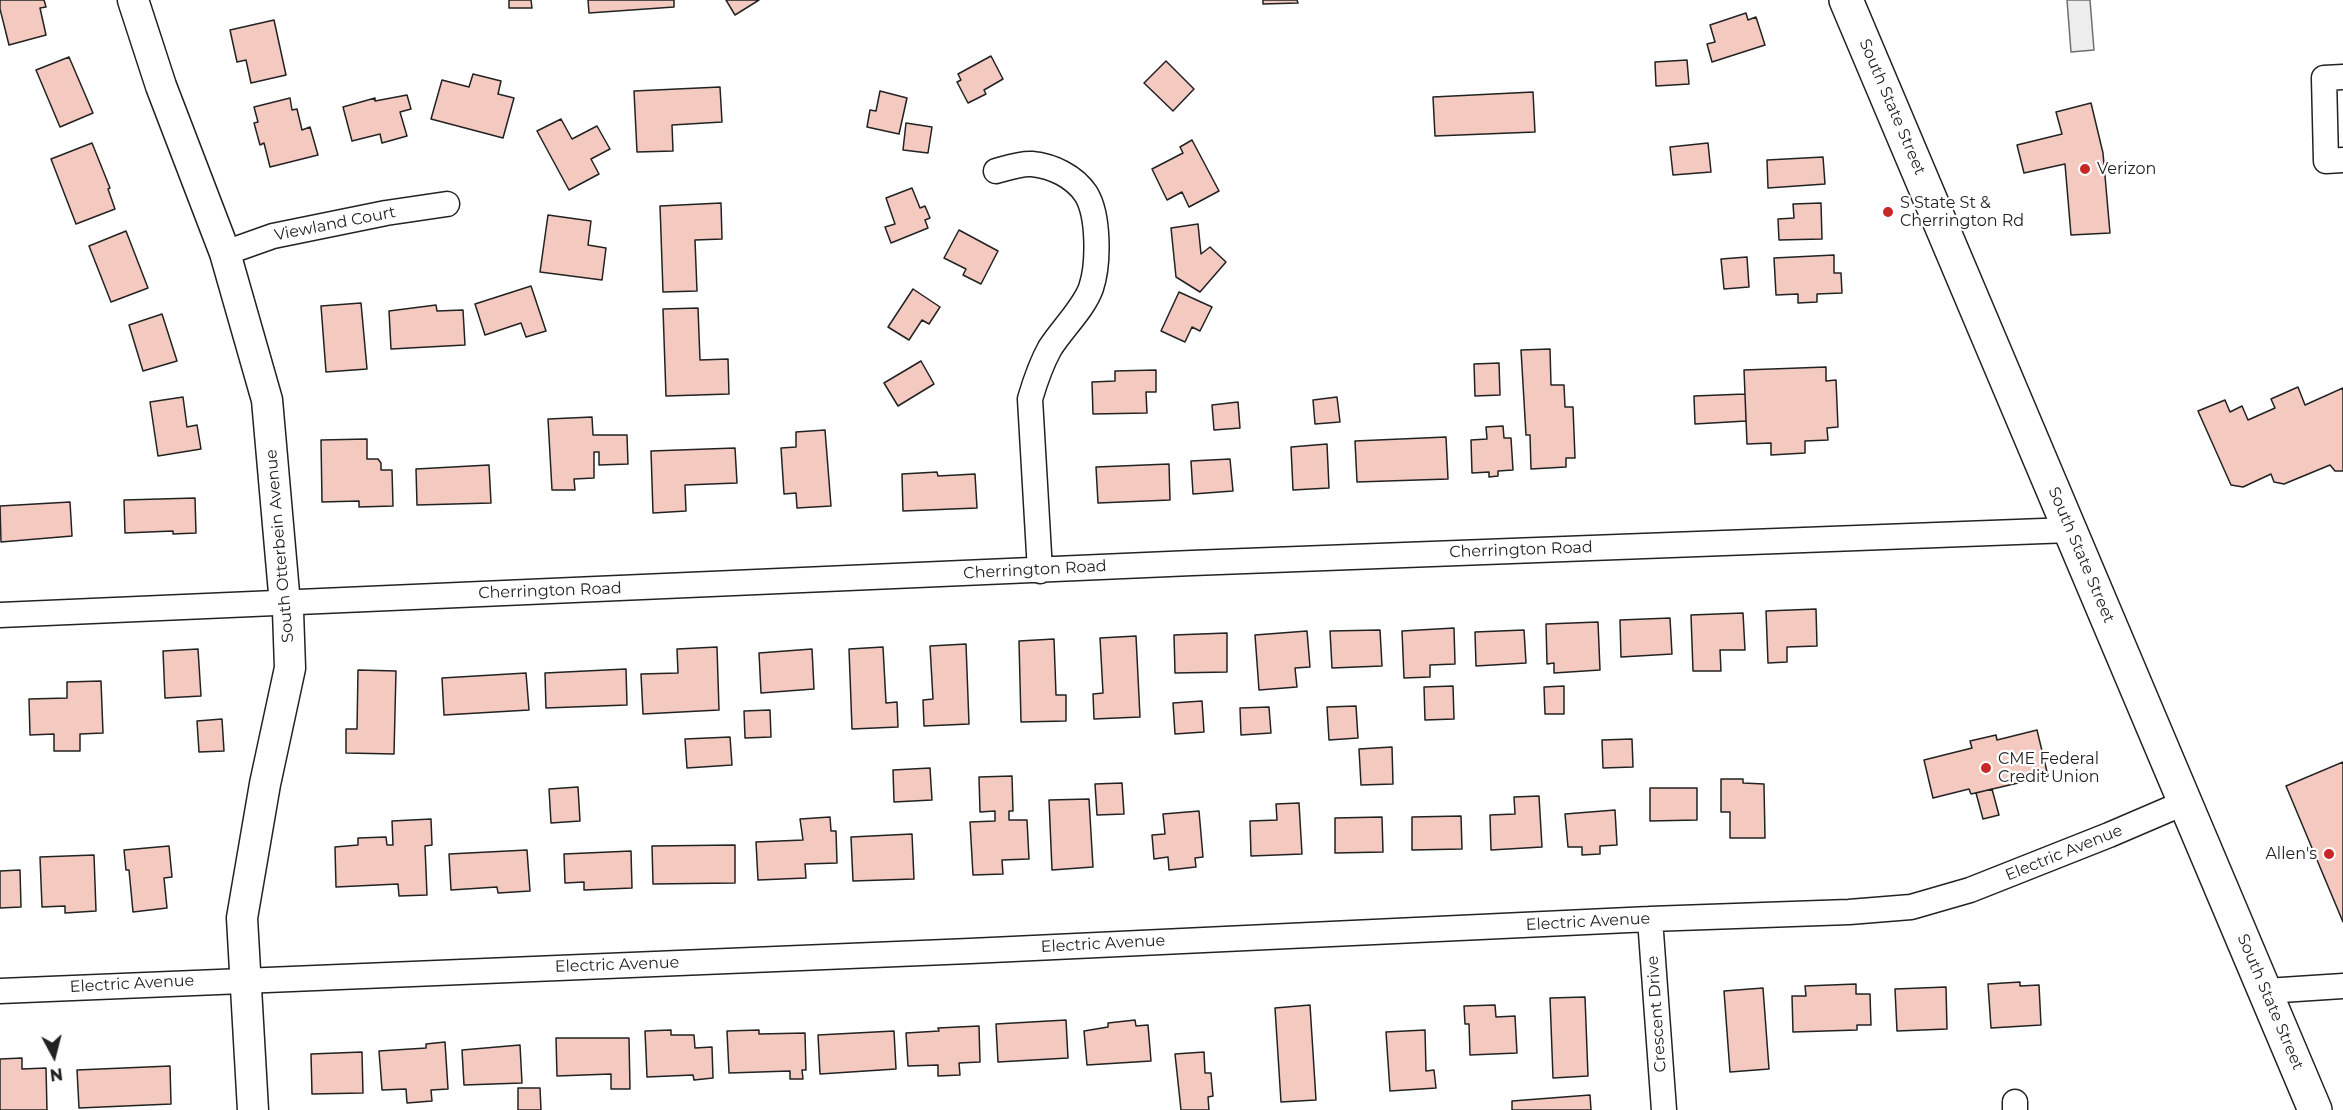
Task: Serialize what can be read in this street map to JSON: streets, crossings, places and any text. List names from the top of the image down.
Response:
{
  "streets": {
    "main road": ["South State Street"],
    "street": [
      "Viewland Court",
      "South Otterbein Avenue",
      "Cherrington Road",
      "Electric Avenue",
      "Crescent Drive"
    ]
  },
  "crossings": [
    ["South State Street", "Cherrington Road"],
    ["South State Street", "Electric Avenue"],
    ["Viewland Court", "South Otterbein Avenue"],
    ["South Otterbein Avenue", "Cherrington Road"],
    ["South Otterbein Avenue", "Electric Avenue"],
    ["Electric Avenue", "Crescent Drive"]
  ],
  "places": [
    "Verizon",
    "S State St & Cherrington Rd",
    "CME Federal Credit Union",
    "Allen's"
  ],
  "north": "bottom"
}
